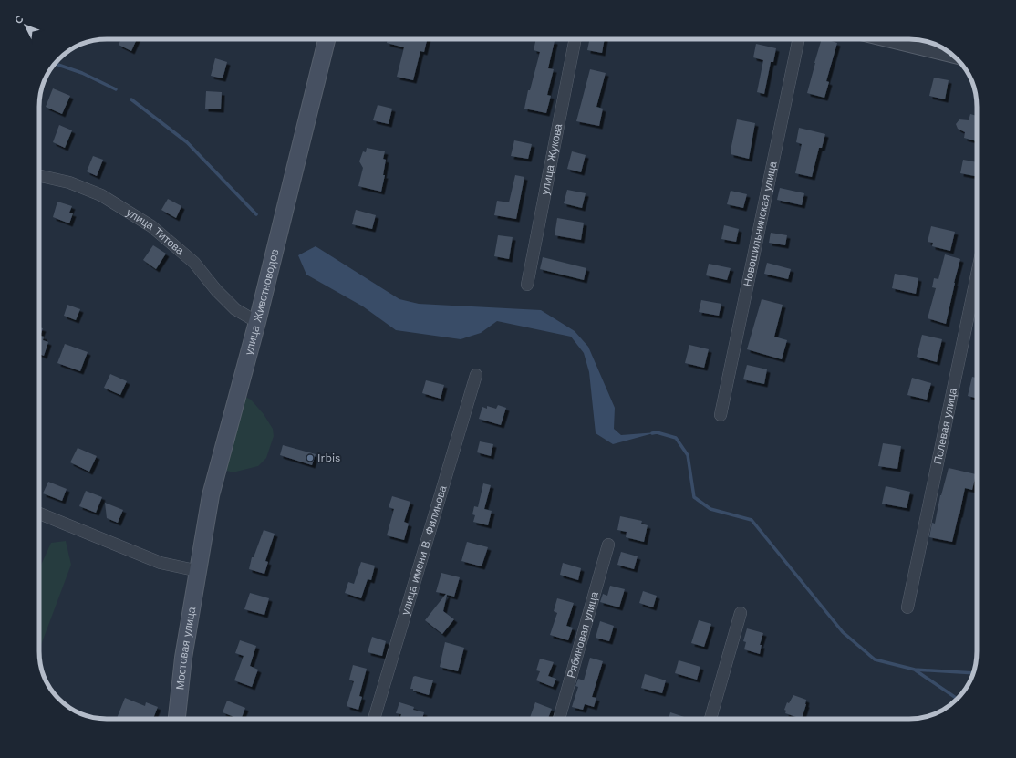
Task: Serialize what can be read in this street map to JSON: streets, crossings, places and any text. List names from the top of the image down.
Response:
{
  "streets": {
    "main road": ["улица Животноводов", "Мостовая улица"],
    "street": [
      "улица Жукова",
      "Новошильнинская улица",
      "улица Титова",
      "Полевая улица",
      "улица имени В. Филинова",
      "Рябиновая улица"
    ]
  },
  "crossings": [
    ["улица Титова", "улица Животноводов"],
    ["улица Животноводов", "Мостовая улица"]
  ],
  "places": ["Irbis"],
  "north": "top left"
}
